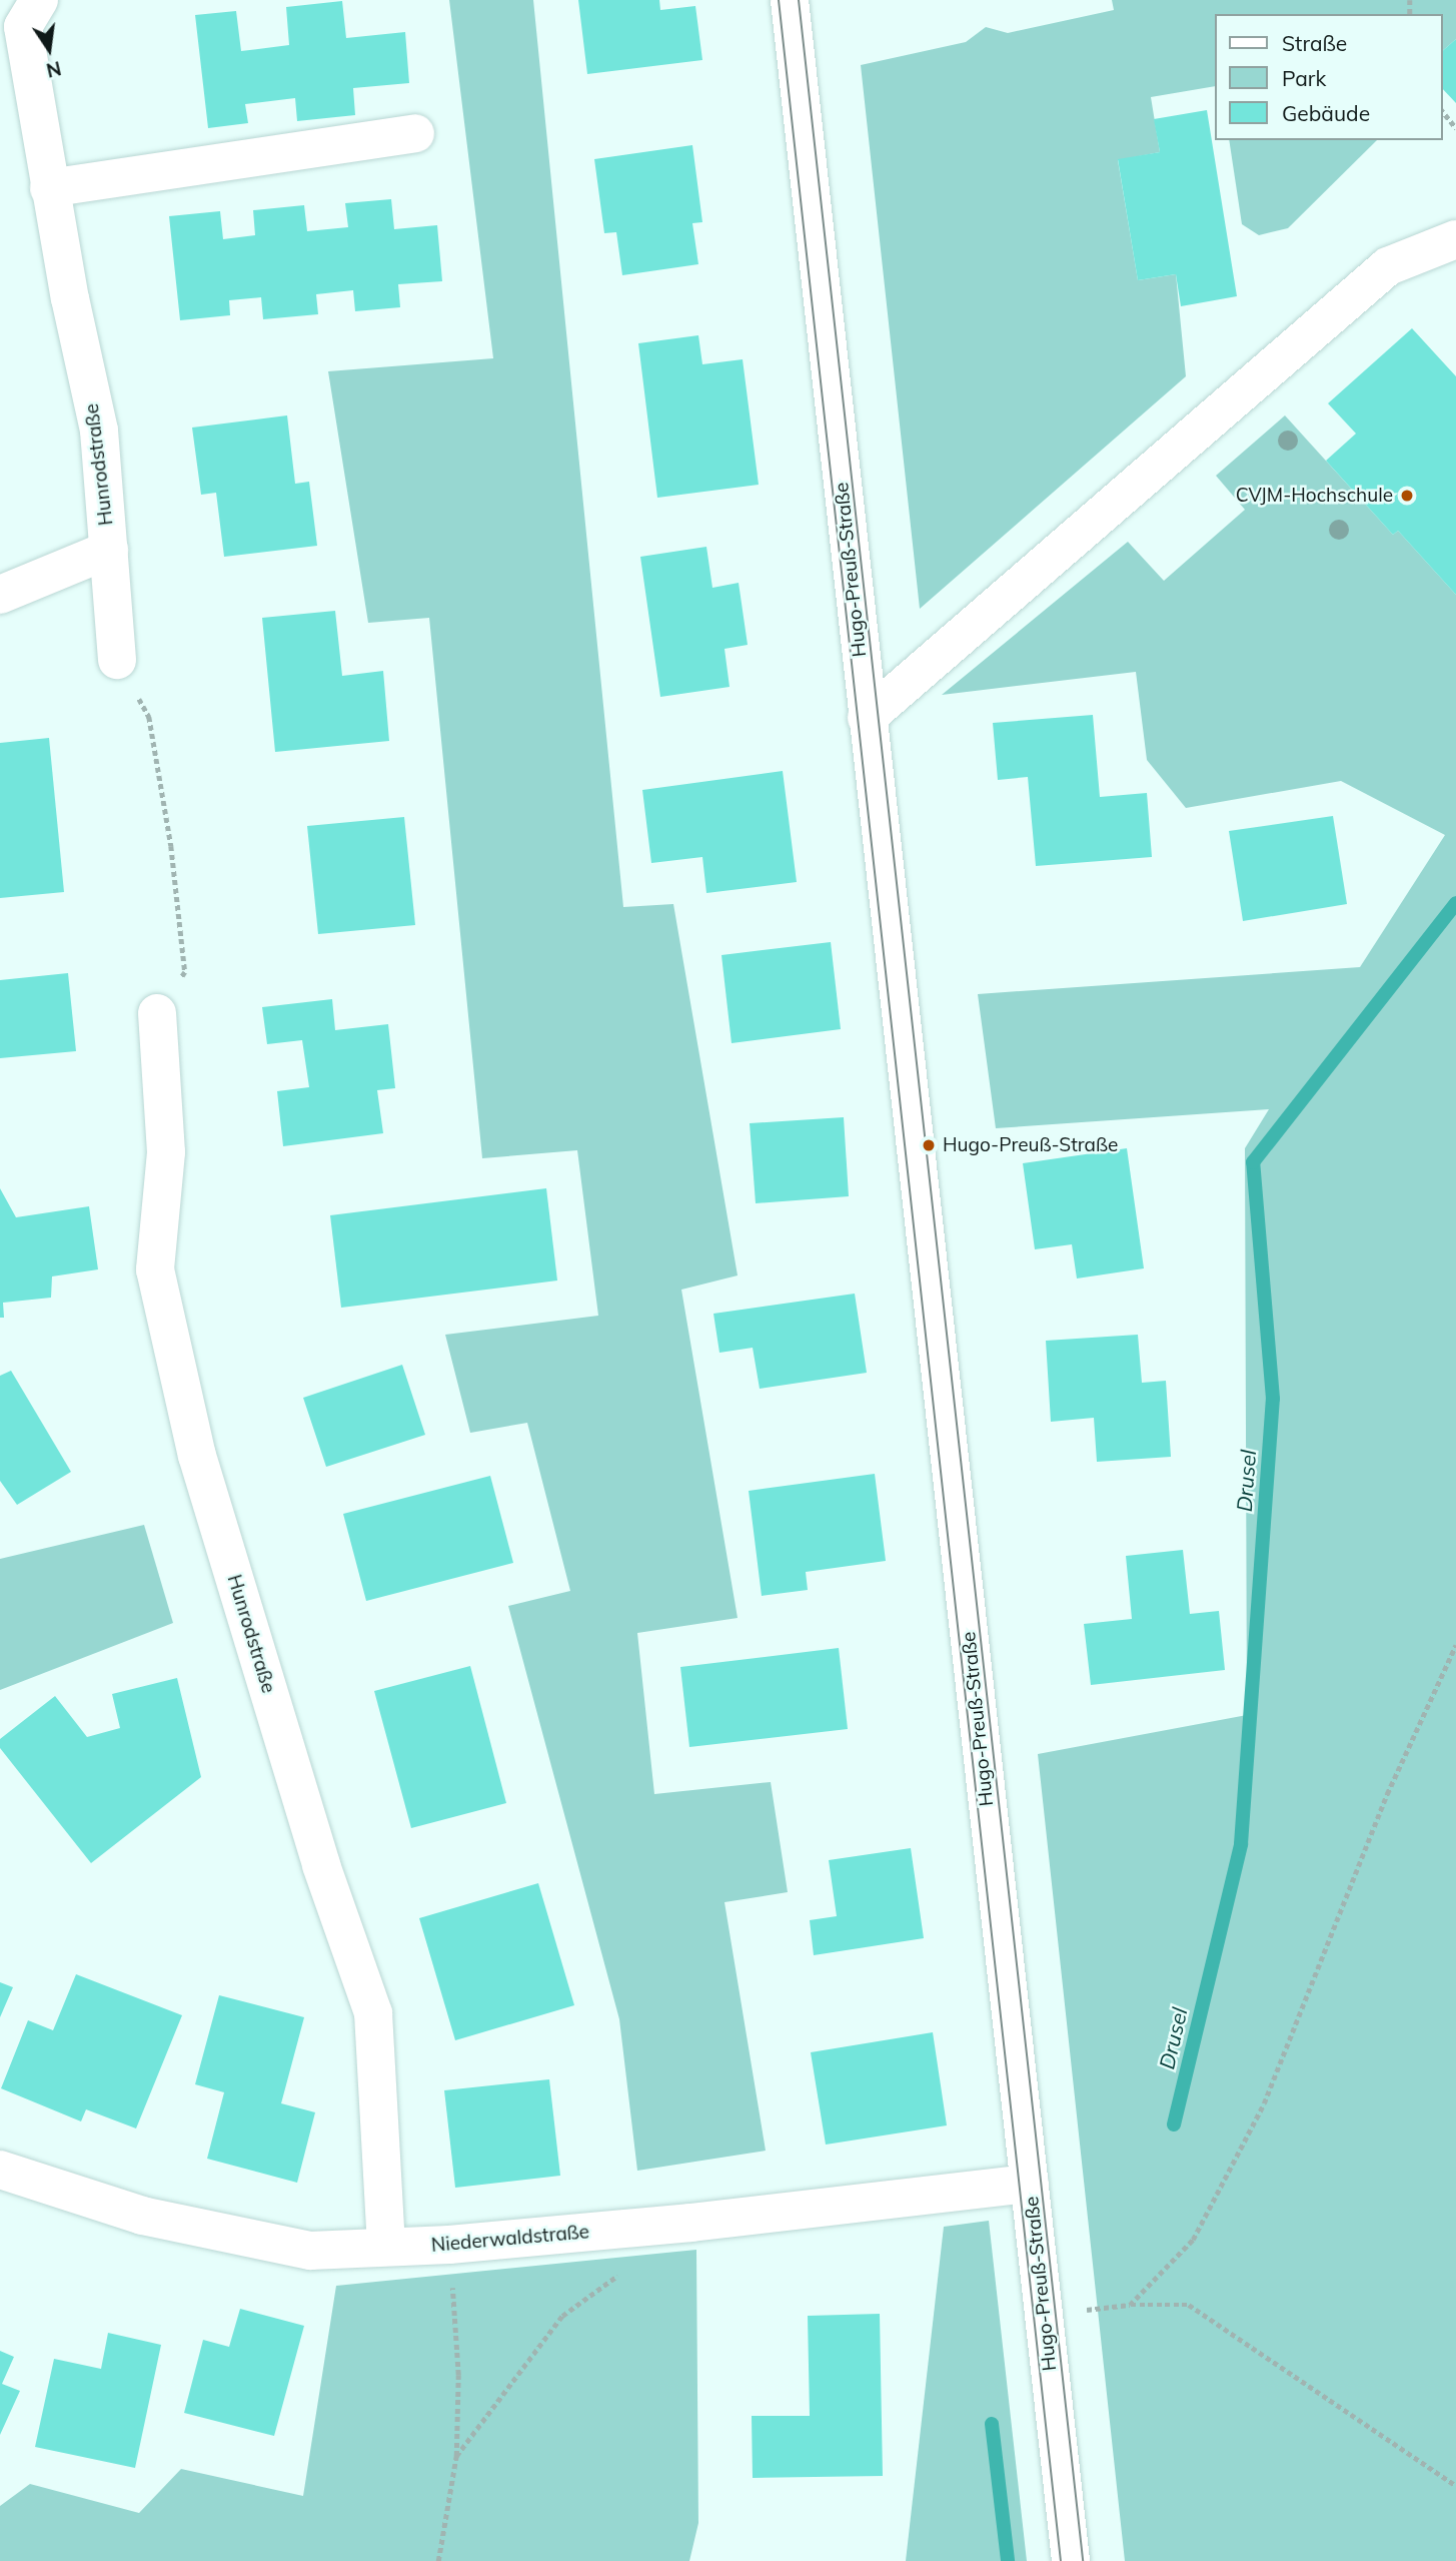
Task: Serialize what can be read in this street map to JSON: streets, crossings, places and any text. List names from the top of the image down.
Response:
{
  "streets": {
    "street": ["Hunrodstraße", "Hugo-Preuß-Straße", "Niederwaldstraße"]
  },
  "crossings": [
    ["Hunrodstraße", "Niederwaldstraße"],
    ["Hugo-Preuß-Straße", "Niederwaldstraße"]
  ],
  "water": ["Drusel"],
  "places": ["CVJM-Hochschule", "Hugo-Preuß-Straße"],
  "legend": ["Straße", "Park", "Gebäude"],
  "north": "bottom"
}
